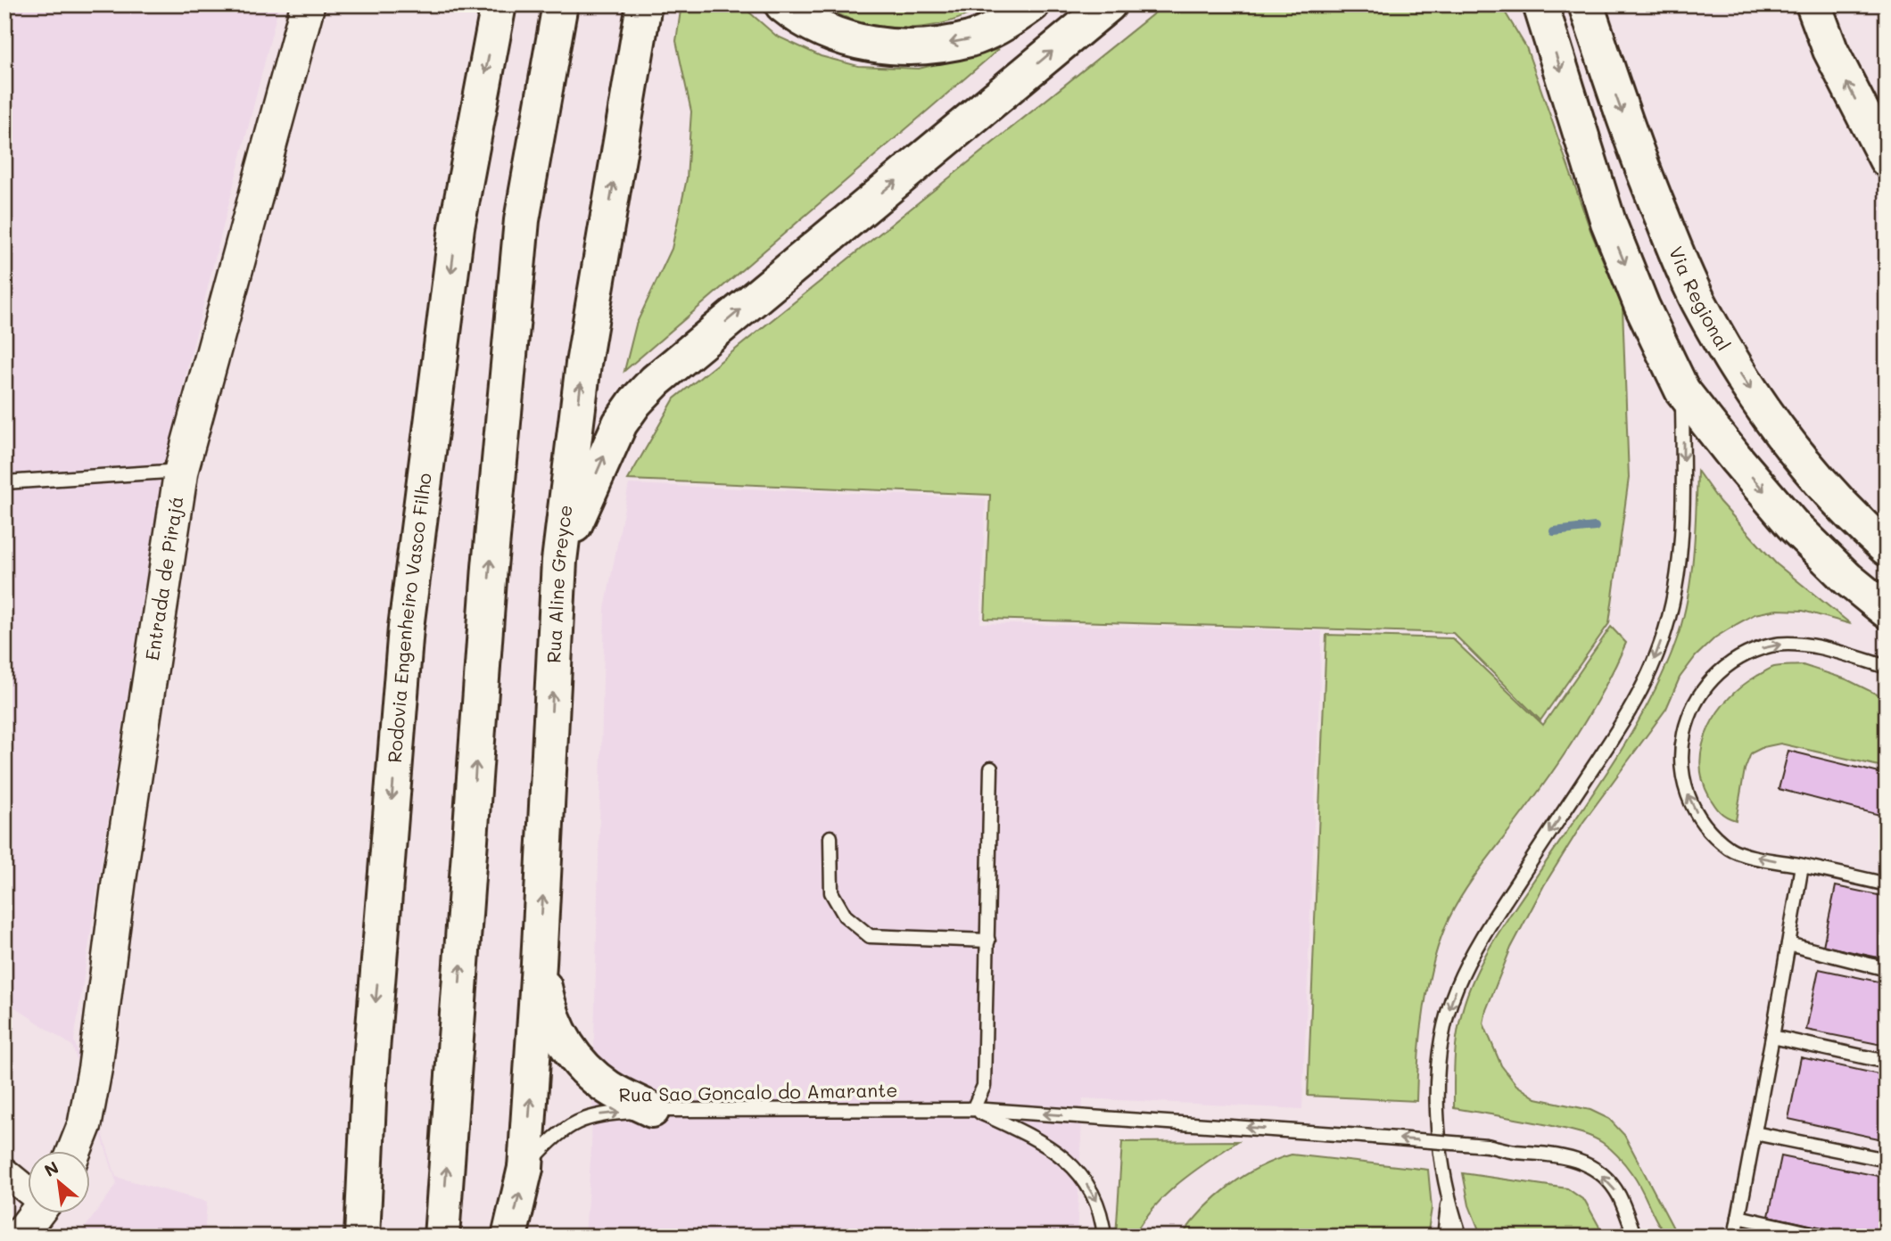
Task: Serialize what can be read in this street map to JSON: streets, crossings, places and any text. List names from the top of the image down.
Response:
{
  "streets": {
    "main road": ["Via Regional", "Rua Aline Greyce", "Rodovia Engenheiro Vasco Filho"],
    "street": ["Entrada de Pirajá"],
    "lane": ["Rua Sao Goncalo do Amarante"]
  },
  "crossings": [
    ["Rua Aline Greyce", "Rua Sao Goncalo do Amarante"]
  ],
  "north": "top left"
}
